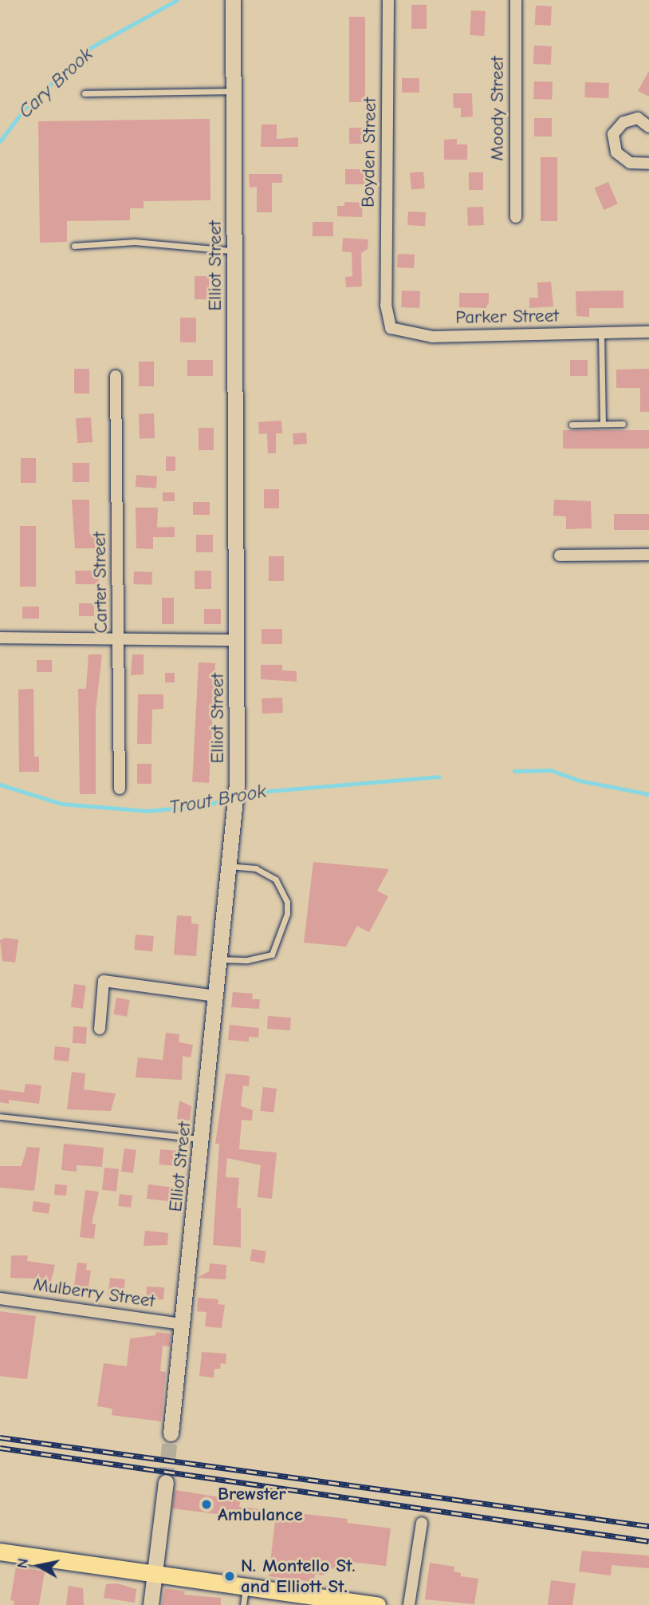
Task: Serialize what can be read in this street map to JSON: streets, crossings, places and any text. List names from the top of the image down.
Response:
{
  "streets": {
    "street": [
      "Moody Street",
      "Boyden Street",
      "Elliot Street",
      "Parker Street",
      "Carter Street",
      "Mulberry Street"
    ]
  },
  "crossings": [
    ["Boyden Street", "Parker Street"],
    ["Elliot Street", "Mulberry Street"]
  ],
  "water": ["Cary Brook", "Trout Brook"],
  "places": ["Brewster Ambulance", "N. Montello St. and Elliott St."],
  "north": "left"
}
